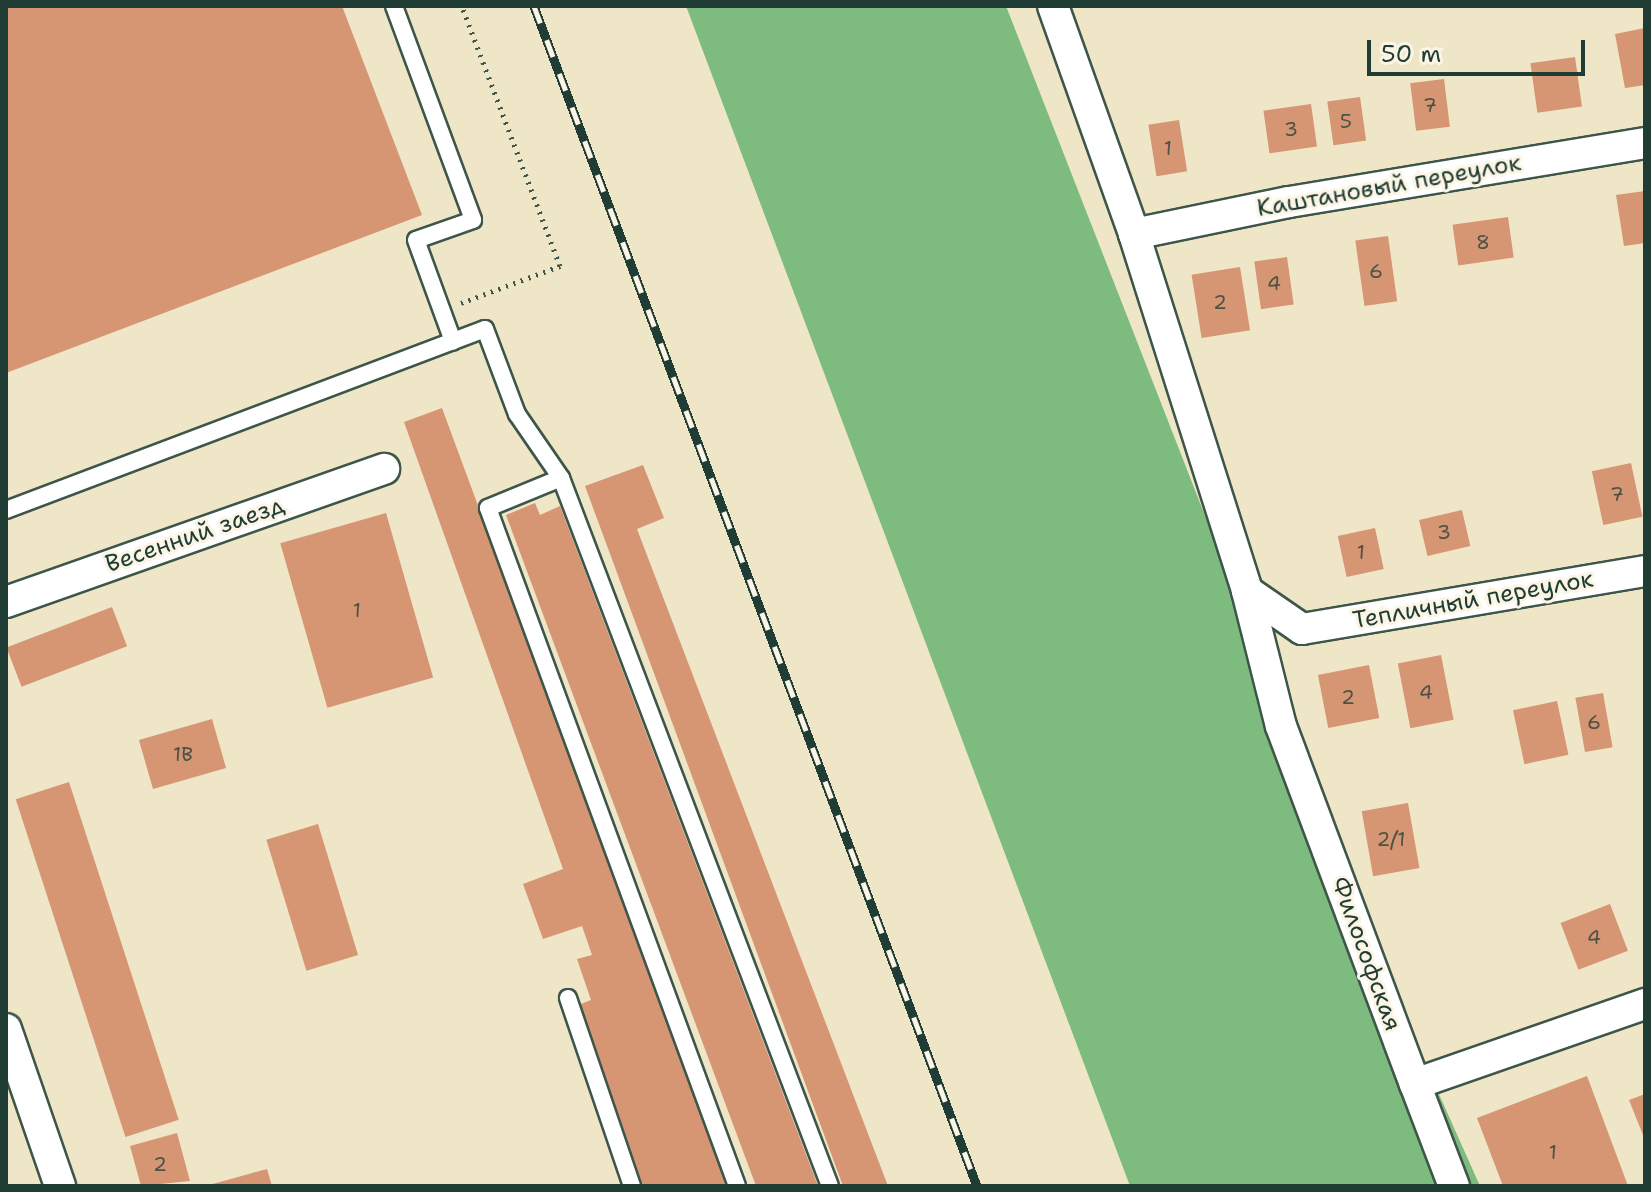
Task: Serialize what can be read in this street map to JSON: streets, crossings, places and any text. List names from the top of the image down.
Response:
{
  "streets": {
    "street": [
      "Каштановый переулок",
      "Весенний заезд",
      "Тепличный переулок",
      "Философская"
    ]
  },
  "crossings": [
    ["Каштановый переулок", "Философская"],
    ["Тепличный переулок", "Философская"]
  ],
  "house_numbers": [
    "7",
    "5",
    "3",
    "1",
    "8",
    "6",
    "4",
    "2",
    "7",
    "3",
    "1",
    "1",
    "4",
    "2",
    "6",
    "1В",
    "2/1",
    "4",
    "1",
    "2"
  ],
  "scale_bar": "50 m"
}
